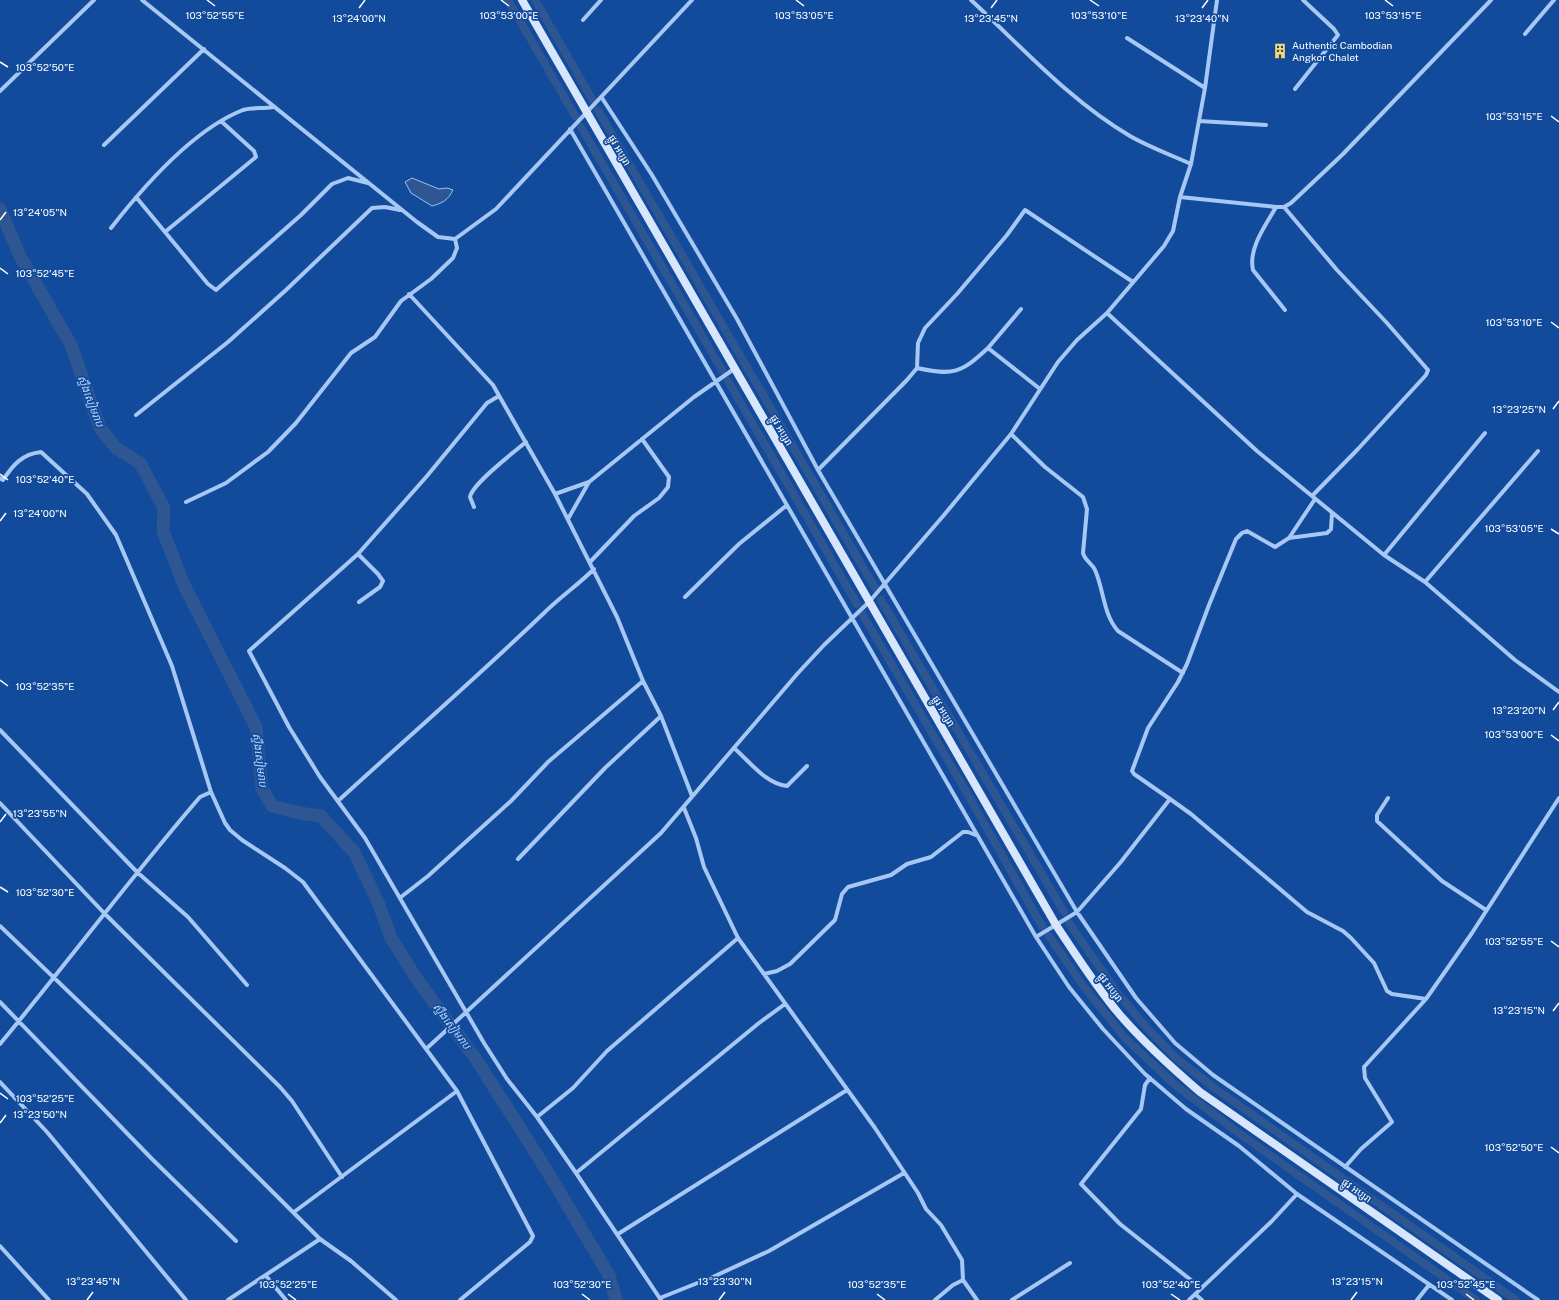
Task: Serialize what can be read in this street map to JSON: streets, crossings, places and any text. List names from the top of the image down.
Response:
{
  "streets": {
    "street": ["ផ្លូវ អប្សរា"]
  },
  "water": ["ស្ទឹងសៀមរាប"],
  "places": {
    "building": ["Authentic Cambodian Angkor Chalet"]
  },
  "coordinates": [
    "103°53'10\"E",
    "103°53'00\"E",
    "103°53'05\"E",
    "103°52'55\"E",
    "103°53'15\"E",
    "13°24'00\"N",
    "13°23'45\"N",
    "13°23'40\"N",
    "103°52'50\"E",
    "13°24'05\"N",
    "103°52'45\"E",
    "13°23'25\"N",
    "103°52'40\"E",
    "103°52'35\"E",
    "13°23'20\"N",
    "13°23'55\"N",
    "103°52'30\"E",
    "13°23'15\"N",
    "103°52'25\"E",
    "13°23'50\"N",
    "13°23'30\"N"
  ]
}
